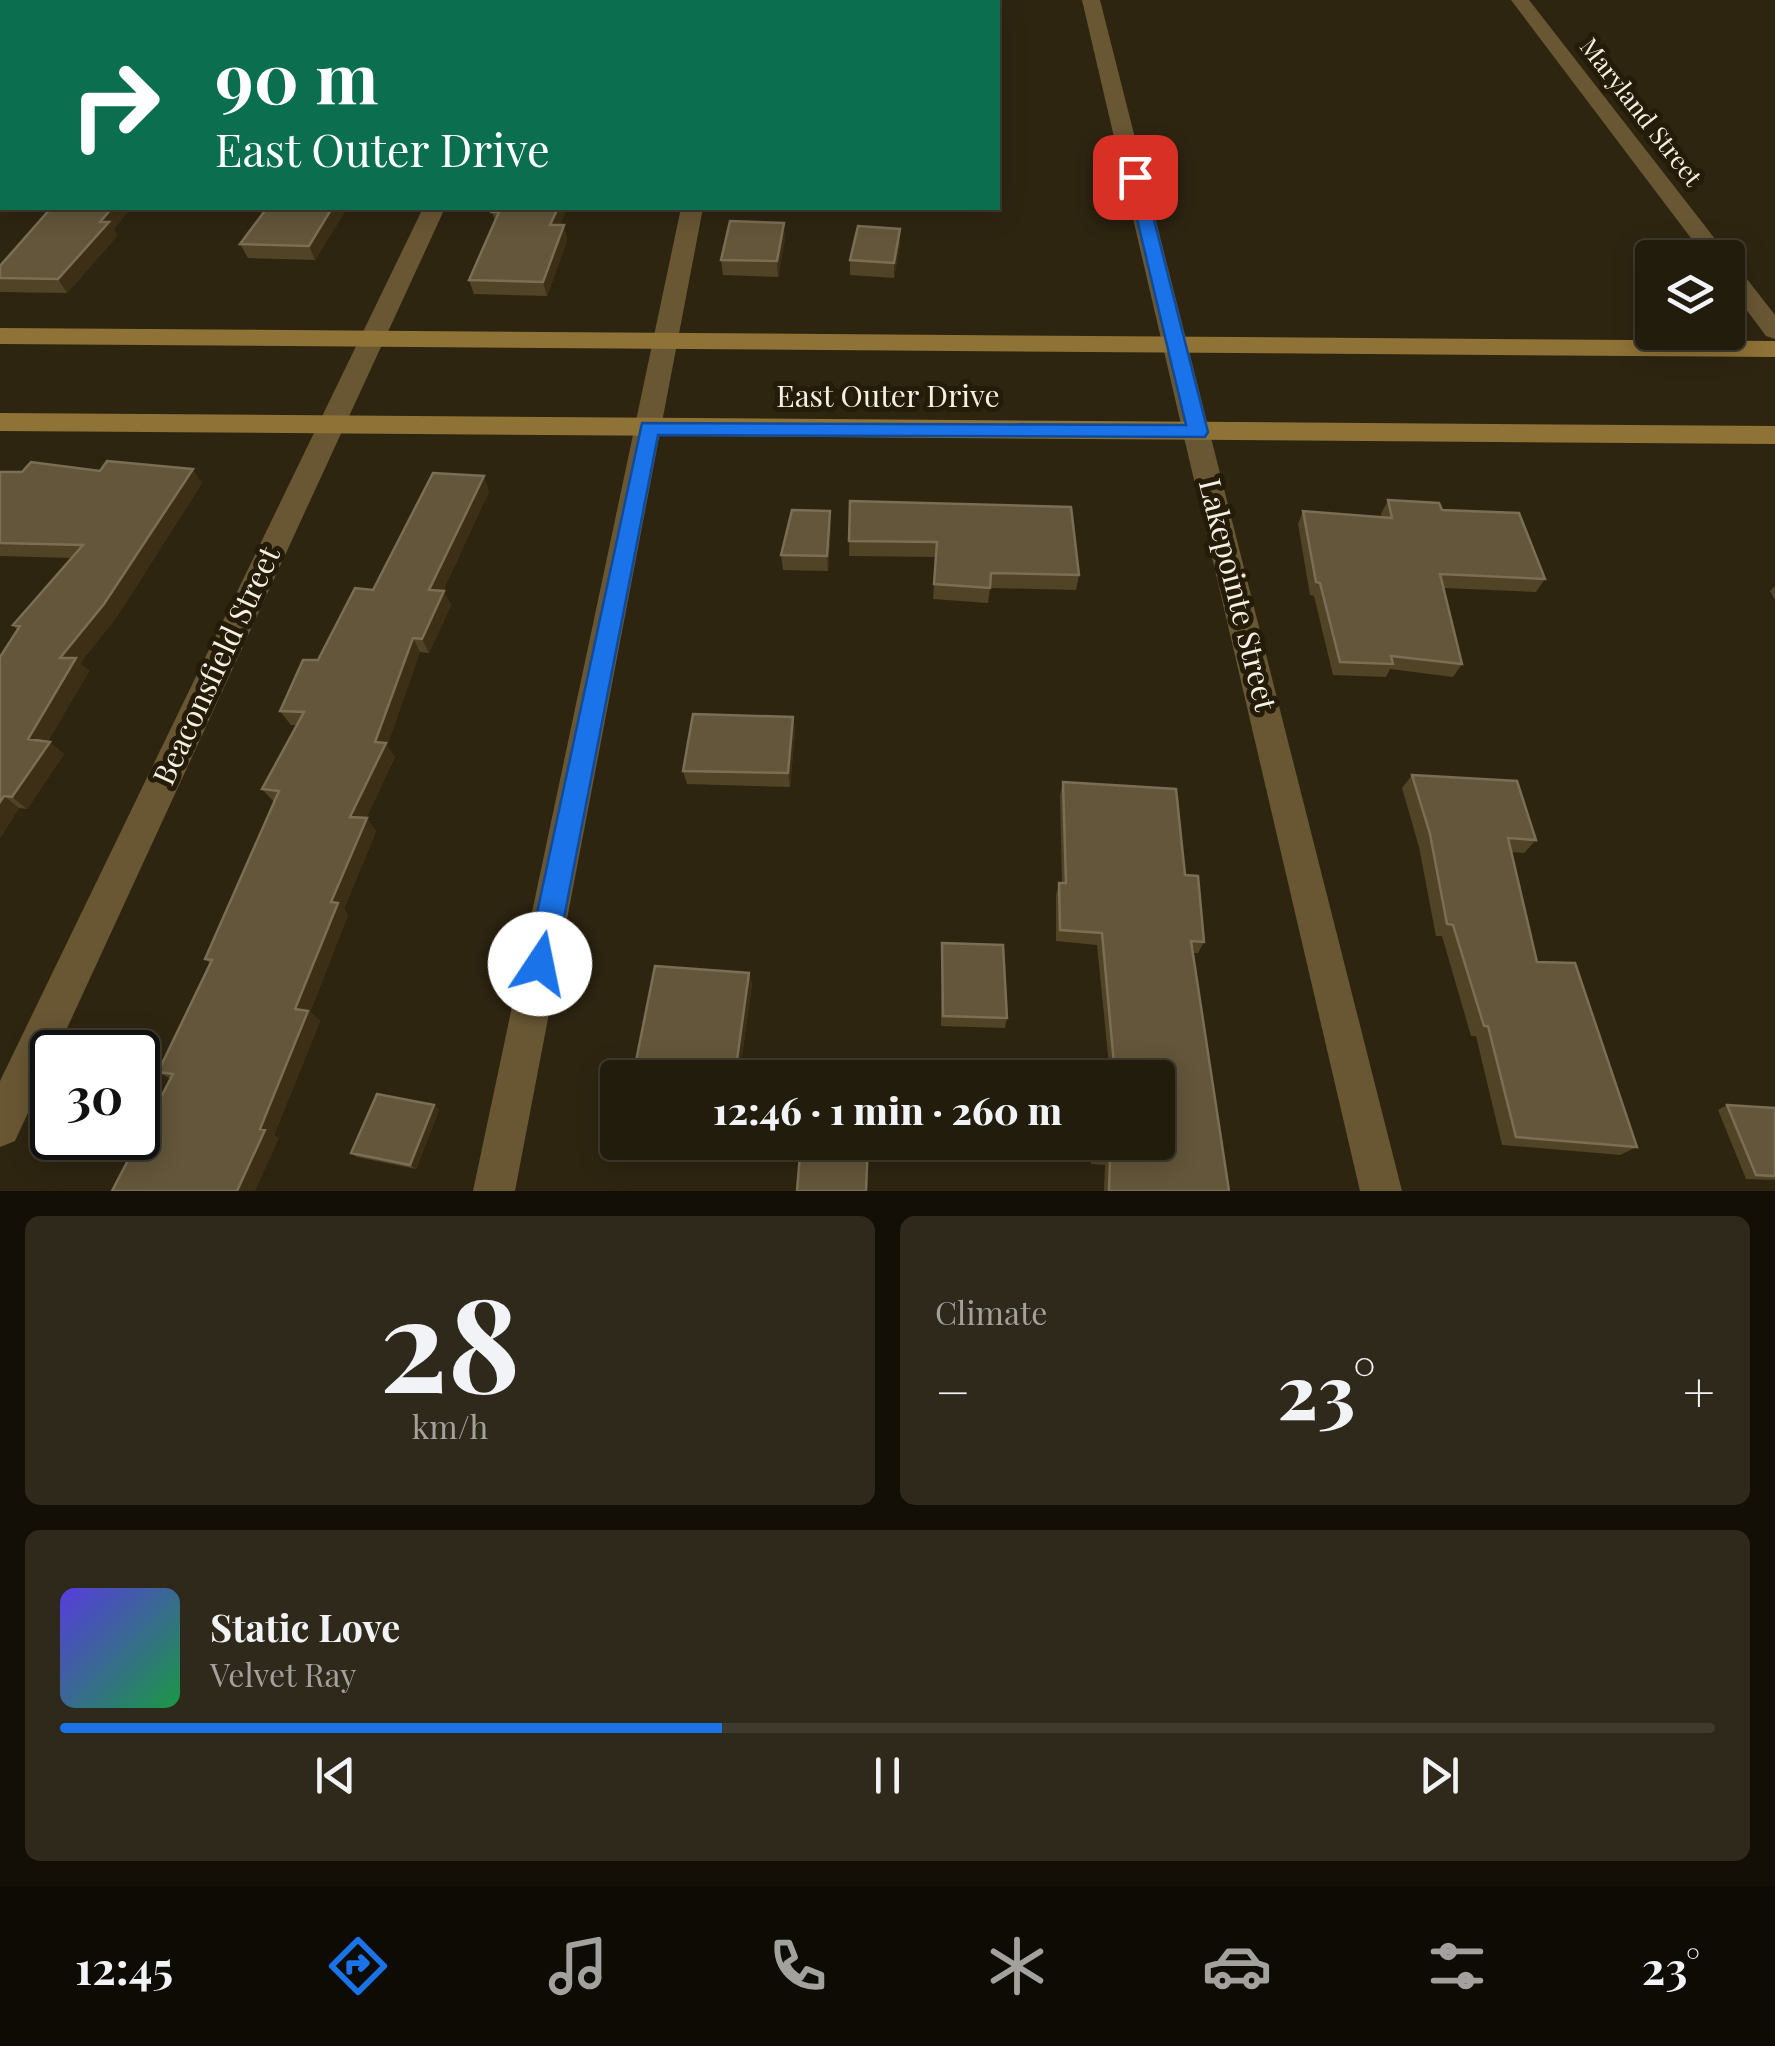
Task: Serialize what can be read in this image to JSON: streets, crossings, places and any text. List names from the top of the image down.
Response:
{
  "streets": {
    "street": [
      "Maryland Street",
      "East Outer Drive",
      "Lakepointe Street",
      "Beaconsfield Street"
    ]
  },
  "crossings": [
    ["East Outer Drive", "Lakepointe Street"],
    ["East Outer Drive", "Beaconsfield Street"]
  ],
  "page": {
    "turn": ["90 m", "East Outer Drive"],
    "limit": "30",
    "trip": "12:46 · 1 min · 260 m",
    "tile": [
      ["28", "km/h"],
      "Climate"
    ],
    "heat": ["−", "23°", "+"],
    "song": ["Static Love", "Velvet Ray"],
    "tabs": ["12:45", "23°"]
  }
}
